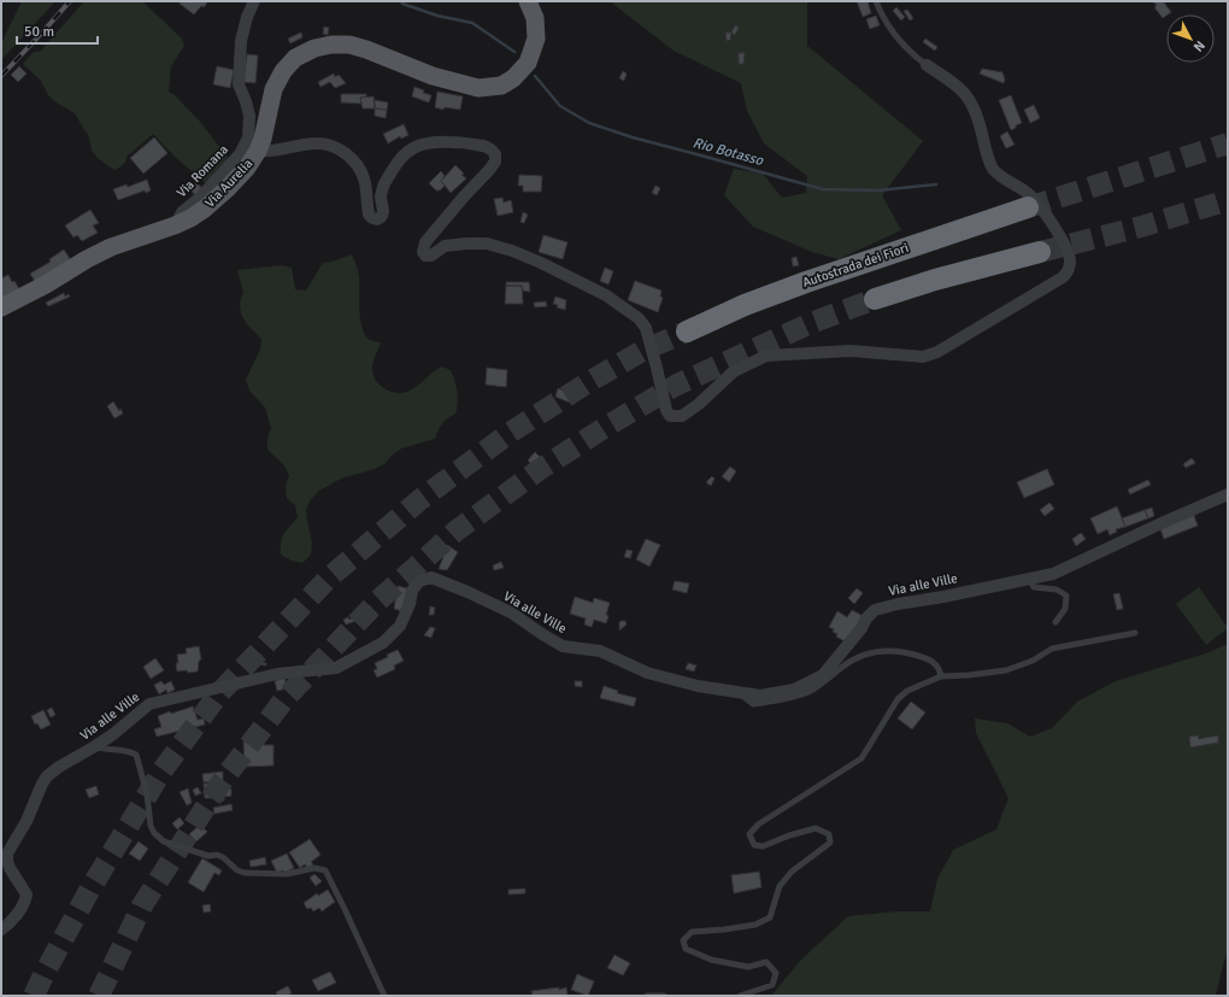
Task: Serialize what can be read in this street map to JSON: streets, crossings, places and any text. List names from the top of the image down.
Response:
{
  "streets": {
    "highway": ["Autostrada dei Fiori"],
    "main road": ["Via Aurelia"],
    "street": ["Via Romana", "Via alle Ville"]
  },
  "crossings": [
    ["Via Romana", "Via Aurelia"]
  ],
  "water": ["Rio Botasso"],
  "scale_bar": "50 m",
  "north": "bottom right"
}
